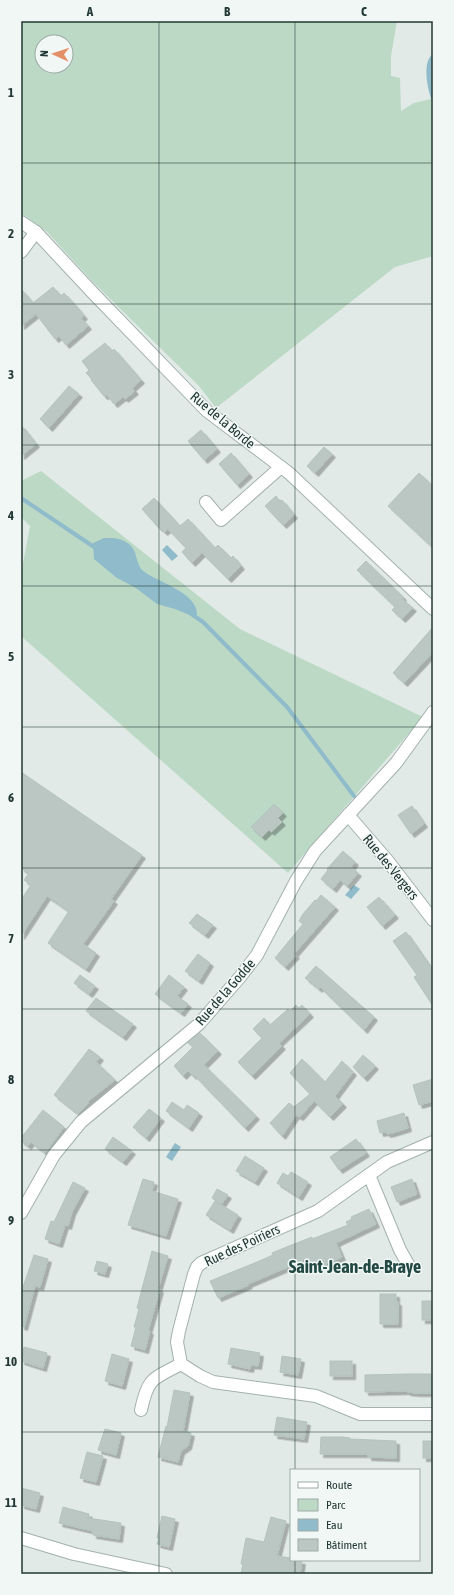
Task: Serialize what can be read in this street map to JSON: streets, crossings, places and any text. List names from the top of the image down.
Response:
{
  "streets": {
    "street": [
      "Rue de la Borde",
      "Rue des Vergers",
      "Rue de la Godde",
      "Rue des Poiriers"
    ]
  },
  "crossings": [
    ["Rue des Vergers", "Rue de la Godde"]
  ],
  "districts": ["Saint-Jean-de-Braye"],
  "legend": [
    "Route",
    "Parc",
    "Eau",
    "Bâtiment"
  ],
  "north": "left",
  "grid": {
    "columns": ["A", "B", "C"],
    "rows": [
      "1",
      "2",
      "3",
      "4",
      "5",
      "6",
      "7",
      "8",
      "9",
      "10",
      "11"
    ]
  }
}
